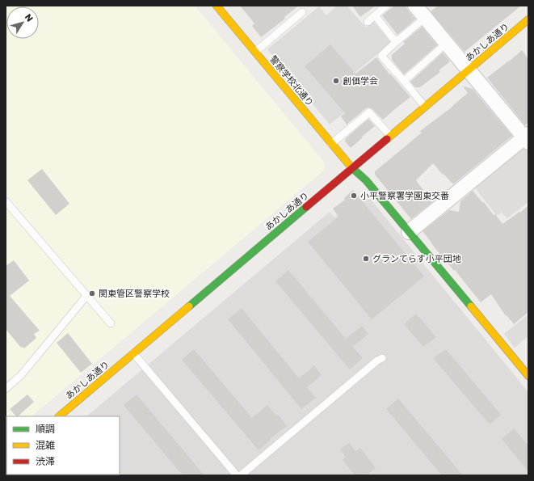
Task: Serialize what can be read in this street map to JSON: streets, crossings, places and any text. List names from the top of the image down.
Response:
{
  "streets": {
    "street": ["あかしあ通り", "警察学校北通り"]
  },
  "crossings": [
    ["あかしあ通り", "警察学校北通り"]
  ],
  "places": [
    "創価学会",
    "小平警察署学園東交番",
    "グランてらす小平団地",
    "関東管区警察学校"
  ],
  "legend": ["順調", "混雑", "渋滞"],
  "north": "top right"
}
